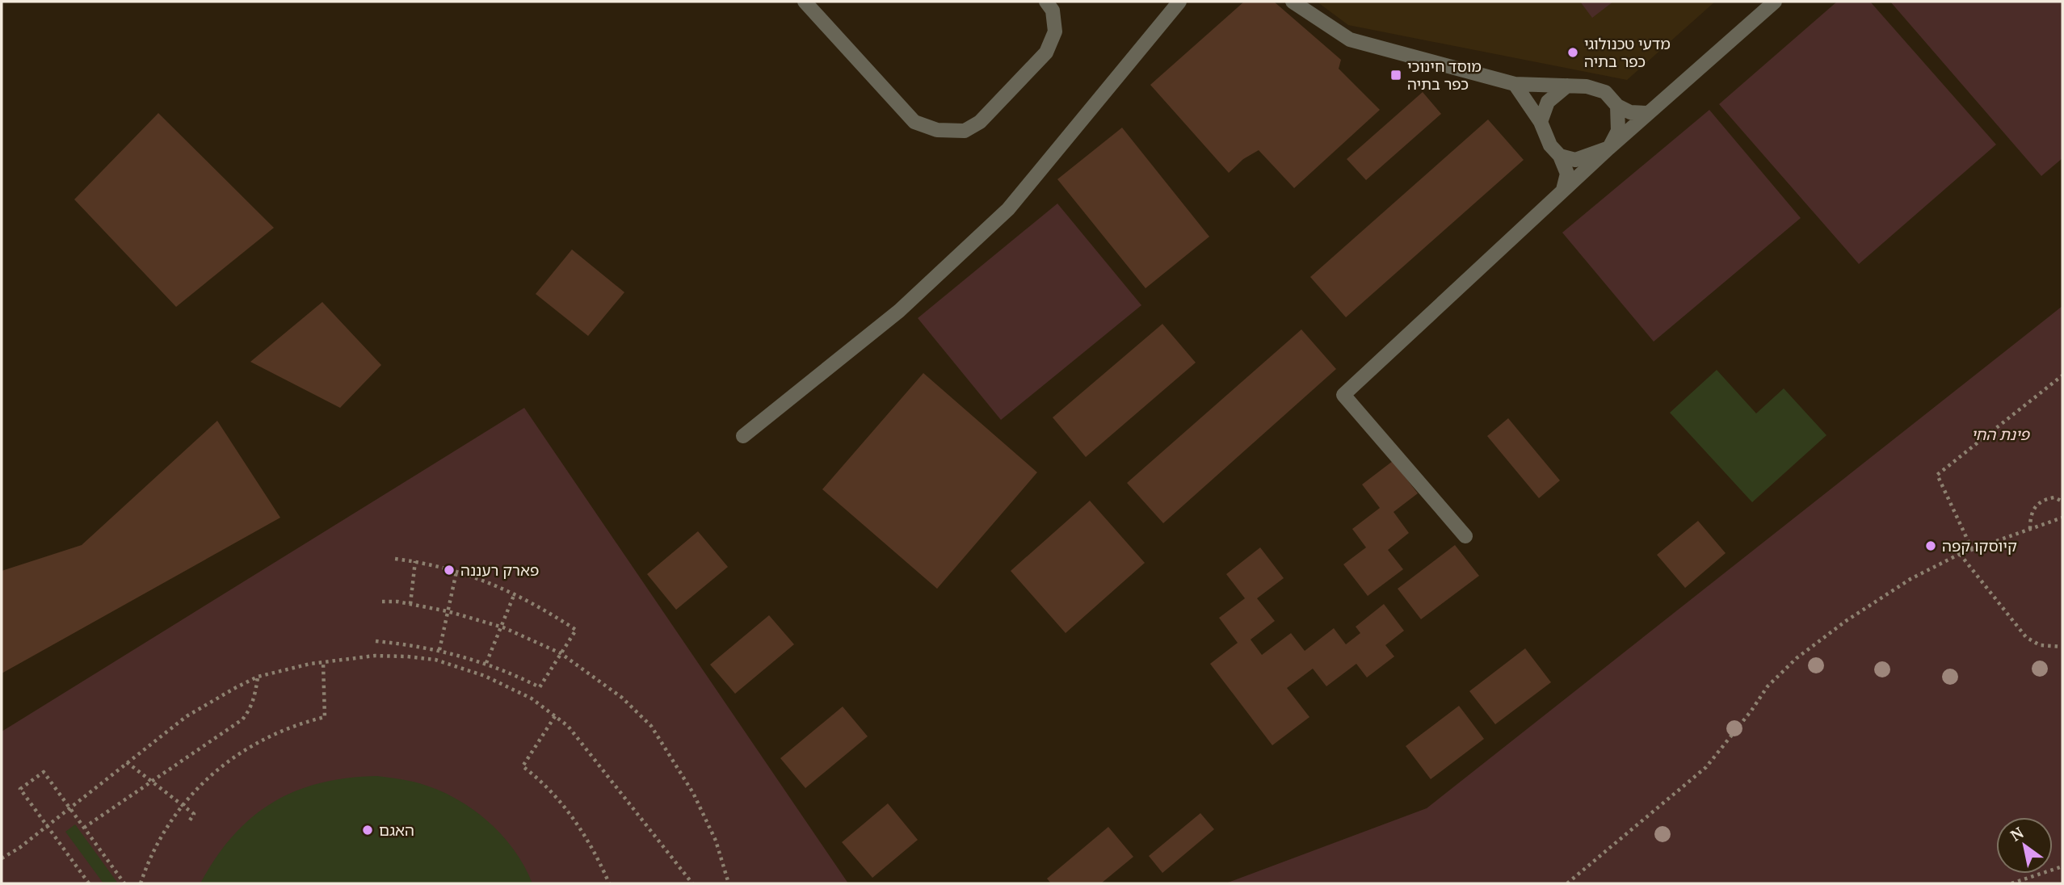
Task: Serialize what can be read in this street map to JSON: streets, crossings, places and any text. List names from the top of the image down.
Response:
{
  "parks": ["פינת החי"],
  "places": {
    "other": [
      "מדעי טכנולוגי כפר בתיה",
      "קיוסקו קפה",
      "פארק רעננה",
      "האגם"
    ],
    "transit": ["מוסד חינוכי כפר בתיה"]
  },
  "north": "top left"
}
